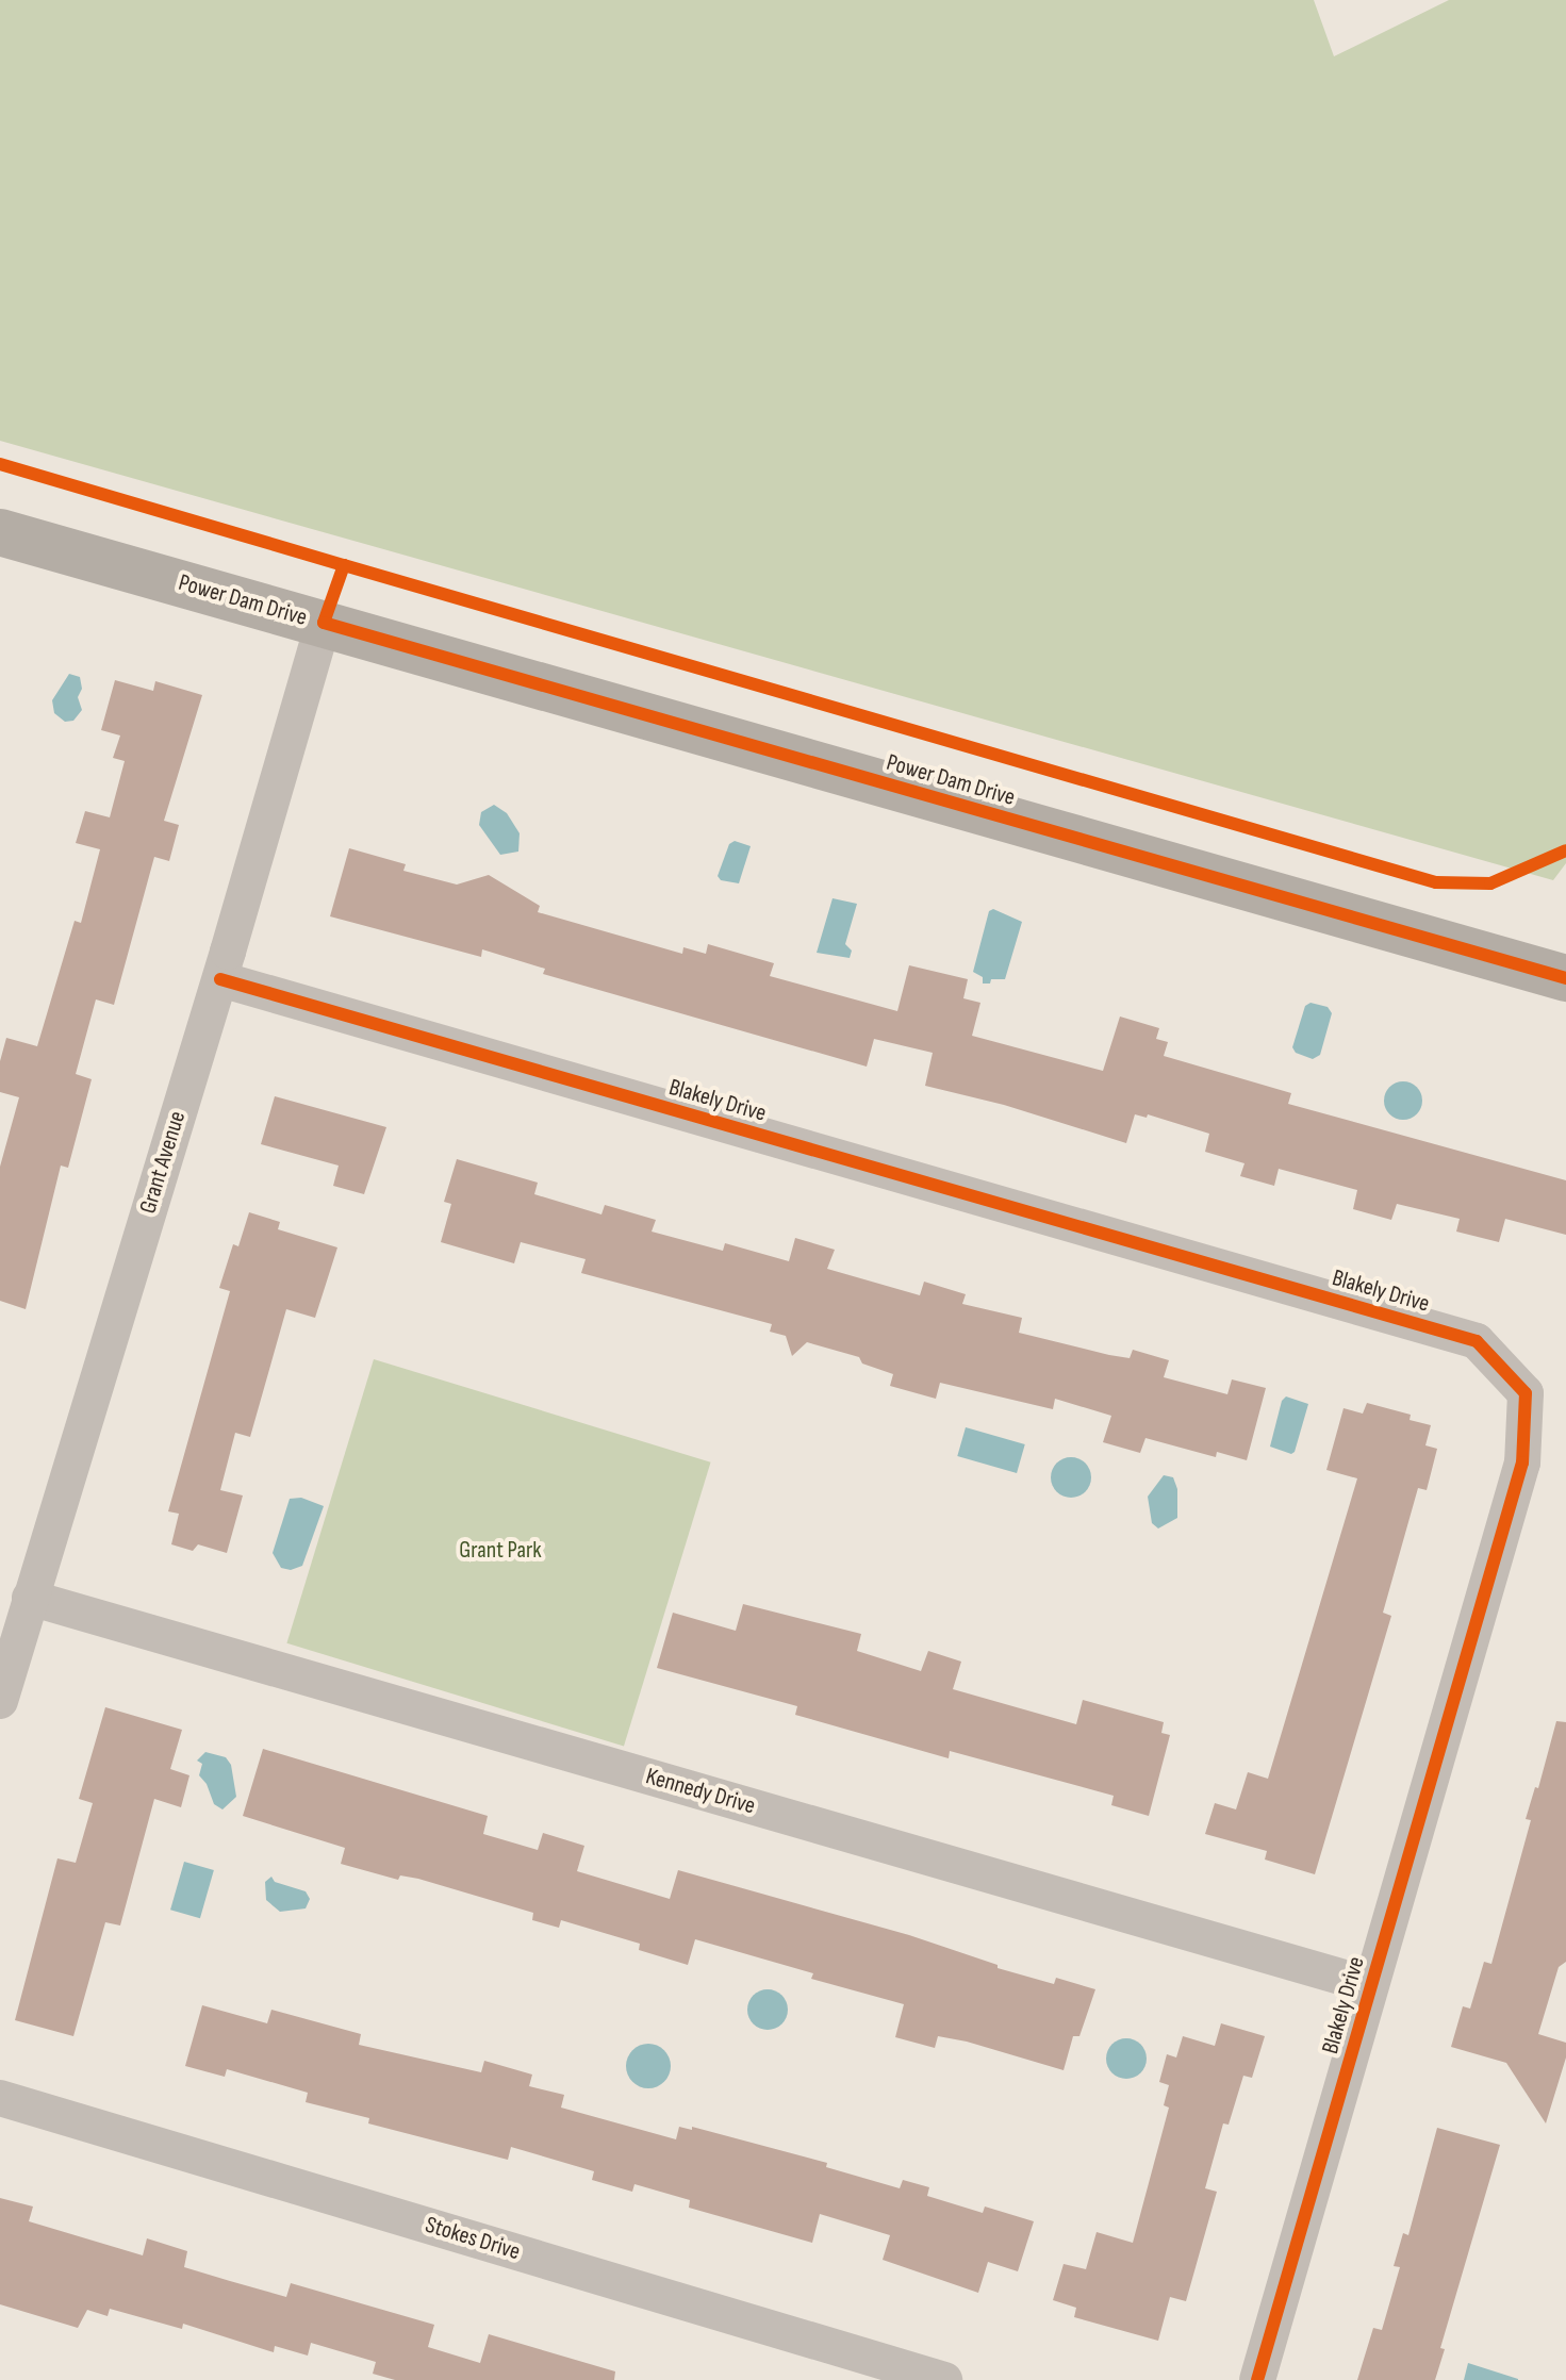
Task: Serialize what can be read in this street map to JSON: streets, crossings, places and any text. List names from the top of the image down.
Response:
{
  "streets": {
    "main road": ["Power Dam Drive"],
    "street": [
      "Blakely Drive",
      "Grant Avenue",
      "Kennedy Drive",
      "Stokes Drive"
    ]
  },
  "crossings": [
    ["Power Dam Drive", "Grant Avenue"],
    ["Blakely Drive", "Grant Avenue"],
    ["Blakely Drive", "Kennedy Drive"],
    ["Grant Avenue", "Kennedy Drive"]
  ],
  "parks": ["Grant Park"]
}
